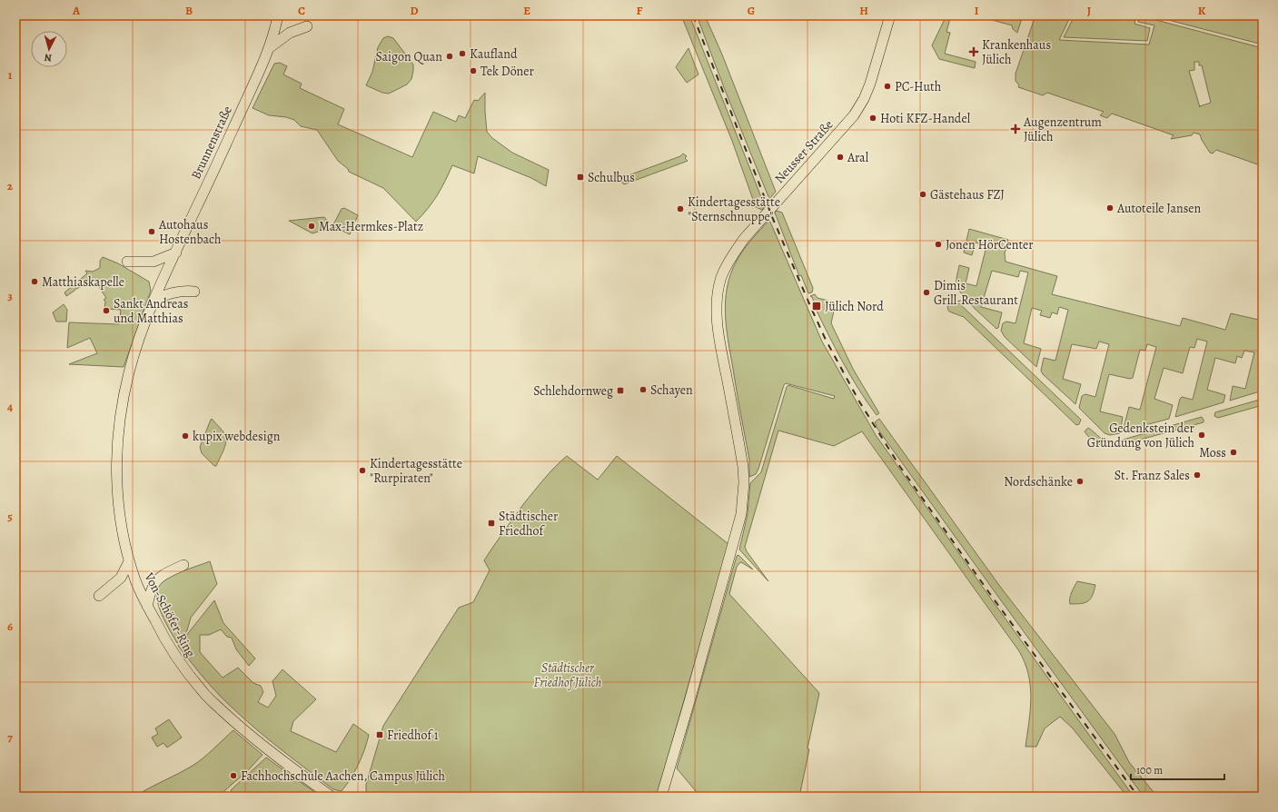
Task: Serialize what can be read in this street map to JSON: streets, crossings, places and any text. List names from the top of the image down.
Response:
{
  "streets": {
    "main road": ["Brunnenstraße", "Neusser Straße", "Von-Schöfer-Ring"]
  },
  "crossings": [
    ["Brunnenstraße", "Von-Schöfer-Ring"]
  ],
  "parks": ["Städtischer Friedhof Jülich"],
  "places": {
    "health": ["Krankenhaus Jülich", "Augenzentrum Jülich"],
    "other": [
      "Kaufland",
      "Saigon Quan",
      "Tek Döner",
      "PC-Huth",
      "Hoti KFZ-Handel",
      "Aral",
      "Gästehaus FZJ",
      "Autoteile Jansen",
      "Kindertagesstätte \"Sternschnuppe\"",
      "Max-Hermkes-Platz",
      "Autohaus Hostenbach",
      "Jonen HörCenter",
      "Matthiaskapelle",
      "Dimis Grill-Restaurant",
      "Sankt Andreas und Matthias",
      "Schayen",
      "Gedenkstein der Gründung von Jülich",
      "kupix webdesign",
      "Moss",
      "Kindertagesstätte \"Rurpiraten\"",
      "St. Franz Sales",
      "Nordschänke",
      "Fachhochschule Aachen, Campus Jülich"
    ],
    "transit": [
      "Schulbus",
      "Jülich Nord",
      "Schlehdornweg",
      "Städtischer Friedhof",
      "Friedhof 1"
    ]
  },
  "scale_bar": "100 m",
  "north": "bottom",
  "grid": {
    "columns": [
      "A",
      "B",
      "C",
      "D",
      "E",
      "F",
      "G",
      "H",
      "I",
      "J",
      "K"
    ],
    "rows": [
      "1",
      "2",
      "3",
      "4",
      "5",
      "6",
      "7"
    ]
  }
}
